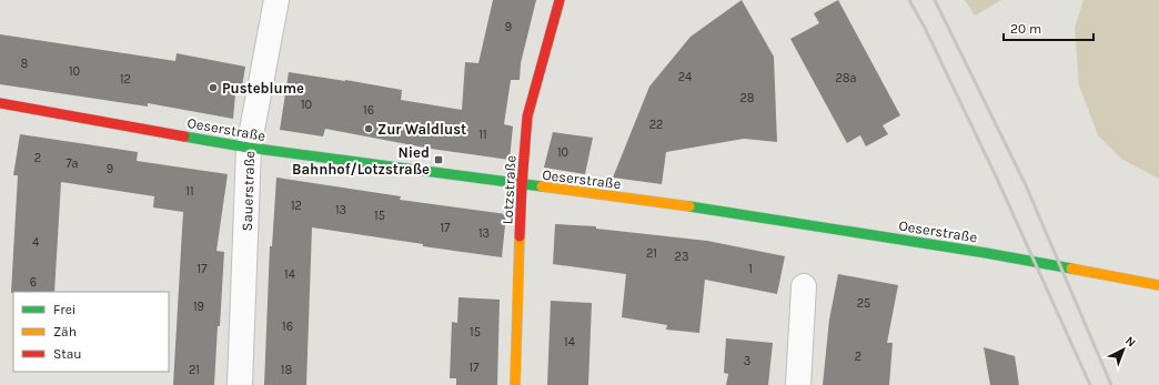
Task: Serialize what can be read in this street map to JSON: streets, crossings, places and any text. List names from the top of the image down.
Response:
{
  "streets": {
    "street": ["Oeserstraße", "Lotzstraße", "Sauerstraße"]
  },
  "crossings": [
    ["Oeserstraße", "Lotzstraße"],
    ["Oeserstraße", "Sauerstraße"]
  ],
  "places": {
    "other": ["Pusteblume", "Zur Waldlust"],
    "transit": ["Nied Bahnhof/Lotzstraße"]
  },
  "house_numbers": [
    "9",
    "8",
    "10",
    "24",
    "28a",
    "12",
    "28",
    "10",
    "16",
    "22",
    "11",
    "10",
    "2",
    "7a",
    "9",
    "11",
    "12",
    "13",
    "15",
    "17",
    "13",
    "4",
    "21",
    "23",
    "17",
    "1",
    "14",
    "6",
    "25",
    "19",
    "16",
    "15",
    "14",
    "2",
    "3",
    "17",
    "21",
    "18"
  ],
  "legend": ["Frei", "Zäh", "Stau"],
  "scale_bar": "20 m",
  "north": "top right"
}
